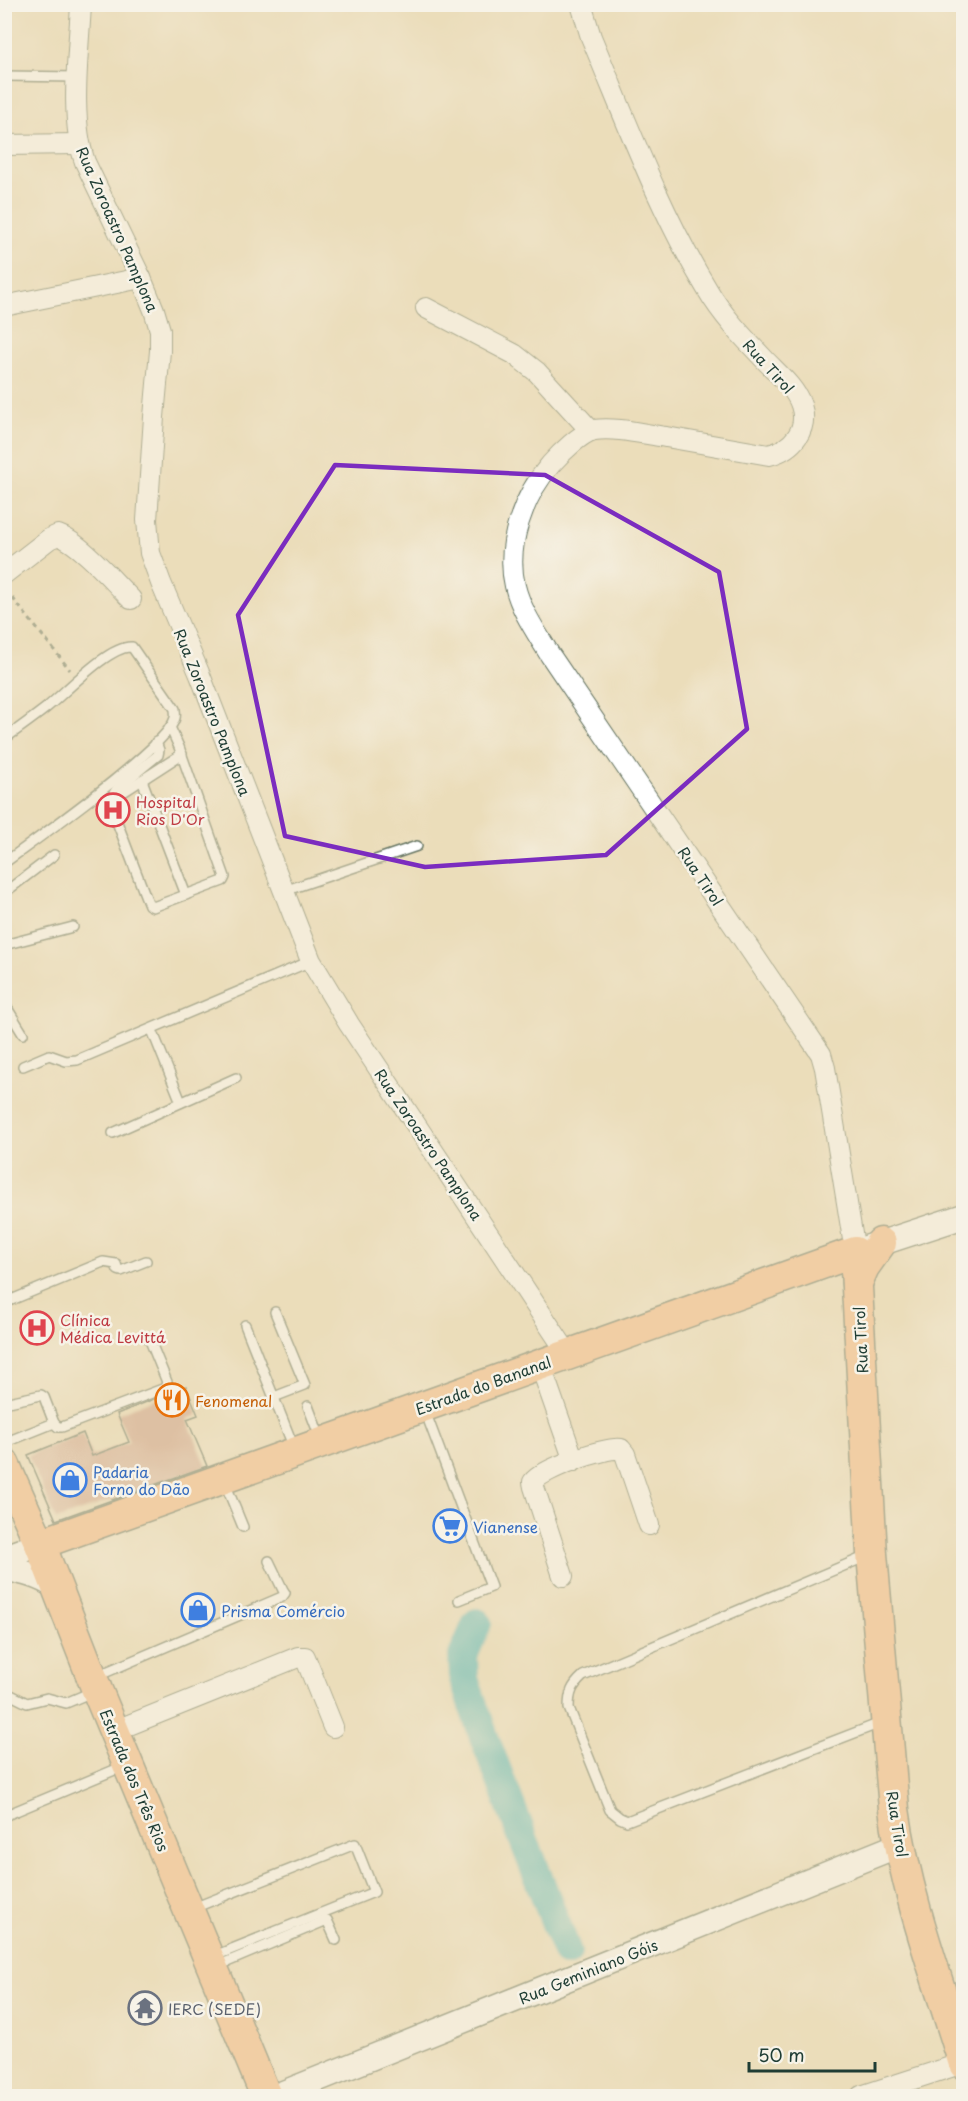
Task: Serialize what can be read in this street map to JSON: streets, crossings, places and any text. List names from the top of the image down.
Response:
{
  "streets": {
    "main road": ["Rua Tirol", "Estrada do Bananal", "Estrada dos Três Rios"],
    "street": ["Rua Zoroastro Pamplona", "Rua Geminiano Góis"]
  },
  "crossings": [
    ["Rua Zoroastro Pamplona", "Estrada do Bananal"],
    ["Rua Tirol", "Estrada do Bananal"],
    ["Rua Tirol", "Rua Geminiano Góis"],
    ["Estrada do Bananal", "Estrada dos Três Rios"]
  ],
  "places": {
    "hospital": ["Hospital Rios D'Or", "Clínica Médica Levittá"],
    "restaurant": ["Fenomenal"],
    "shop": ["Padaria Forno do Dão", "Prisma Comércio"],
    "supermarket": ["Vianense"],
    "temple": ["IERC (SEDE)"]
  },
  "scale_bar": "50 m"
}
